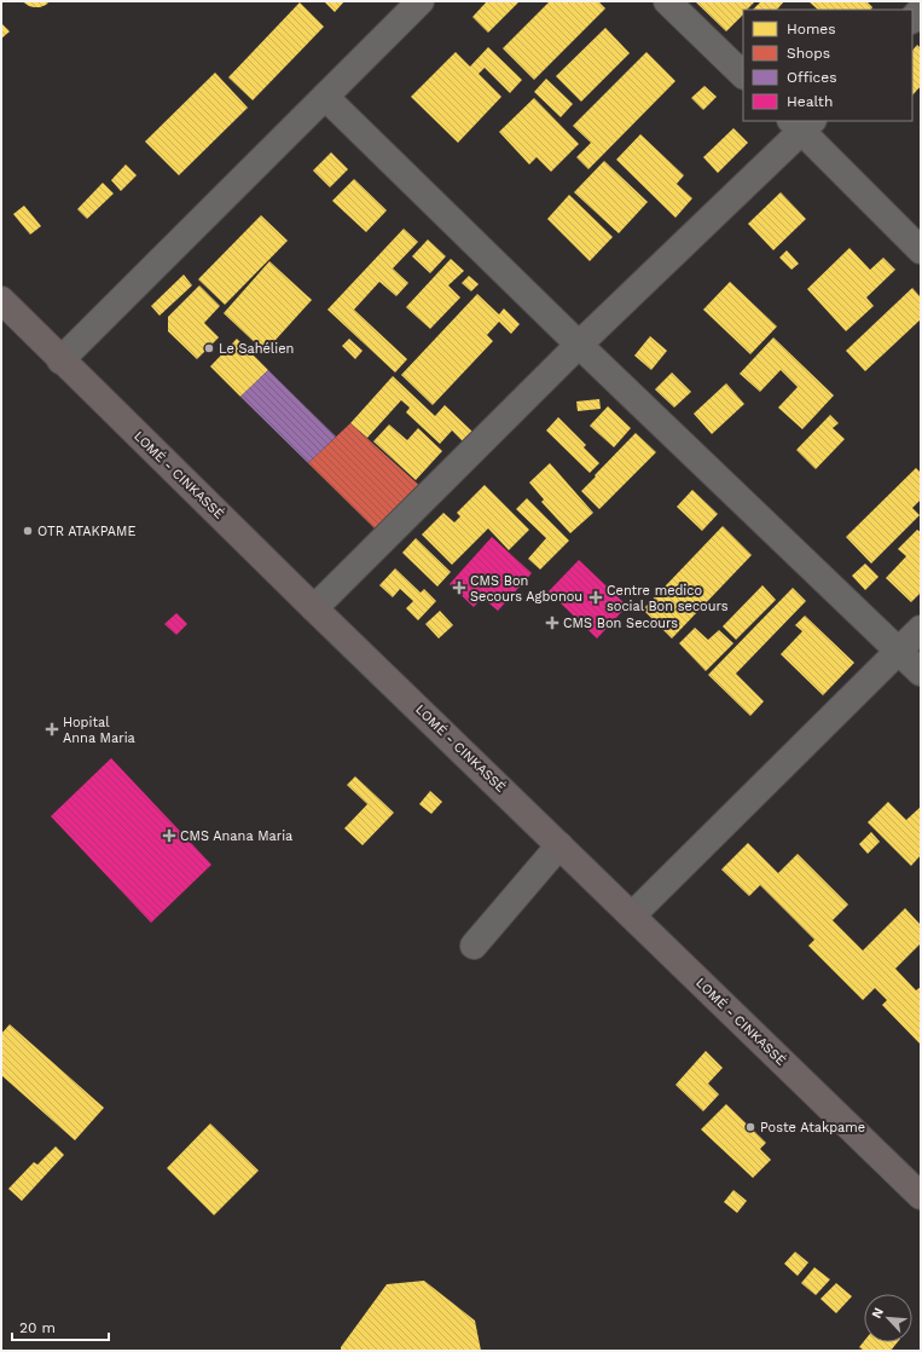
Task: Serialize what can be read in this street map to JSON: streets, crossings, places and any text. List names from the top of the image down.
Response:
{
  "streets": {
    "highway": ["LOMÉ - CINKASSÉ"]
  },
  "places": {
    "other": ["Le Sahélien", "OTR ATAKPAME", "Poste Atakpame"],
    "health": [
      "CMS Bon Secours Agbonou",
      "Centre medico social Bon secours",
      "CMS Bon Secours",
      "Hopital Anna Maria",
      "CMS Anana Maria"
    ]
  },
  "legend": [
    "Homes",
    "Shops",
    "Offices",
    "Health"
  ],
  "scale_bar": "20 m",
  "north": "top left"
}
